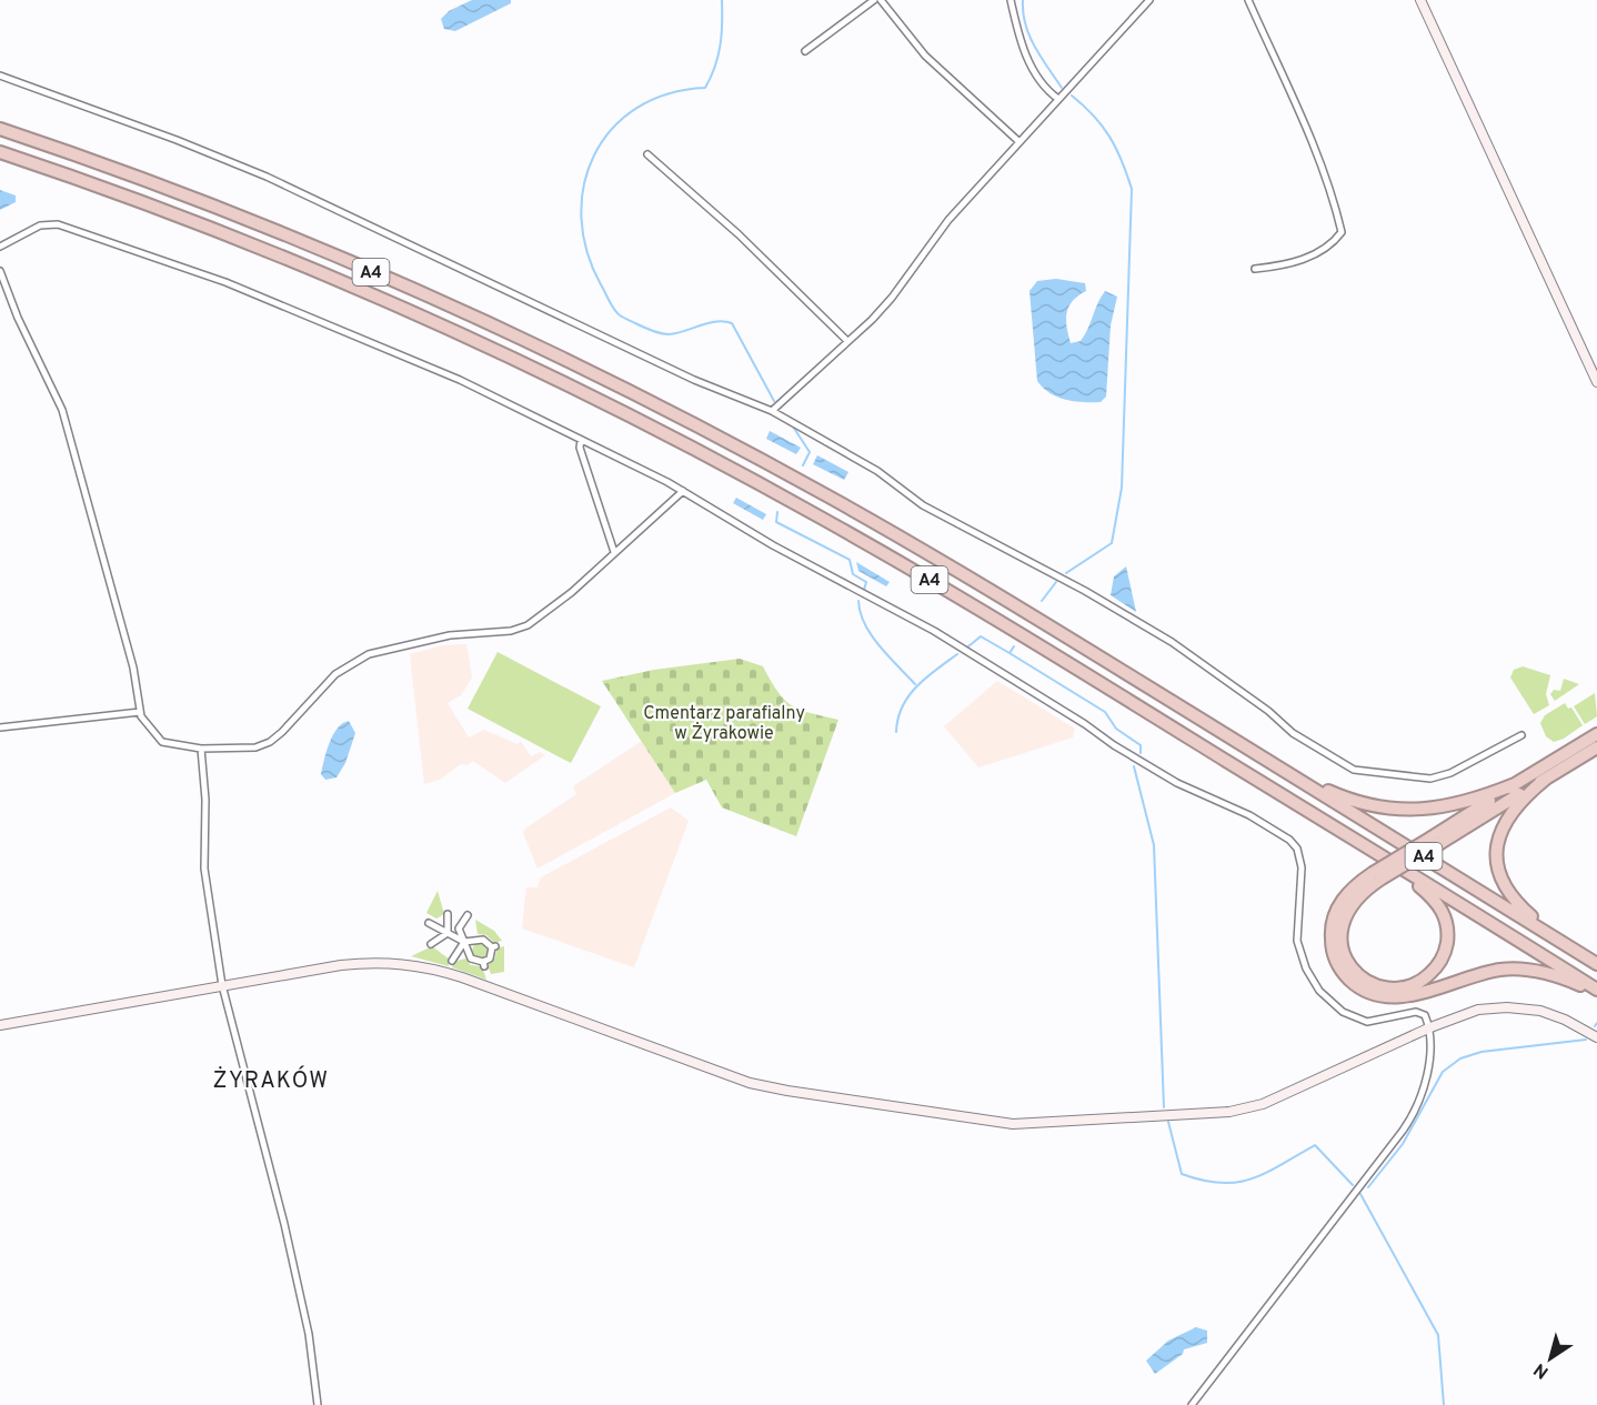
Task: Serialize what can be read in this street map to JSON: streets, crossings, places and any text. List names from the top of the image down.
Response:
{
  "streets": {
    "highway": ["A4"]
  },
  "districts": ["ŻYRAKÓW"],
  "parks": ["Cmentarz parafialny w Żyrakowie"],
  "north": "bottom left"
}
